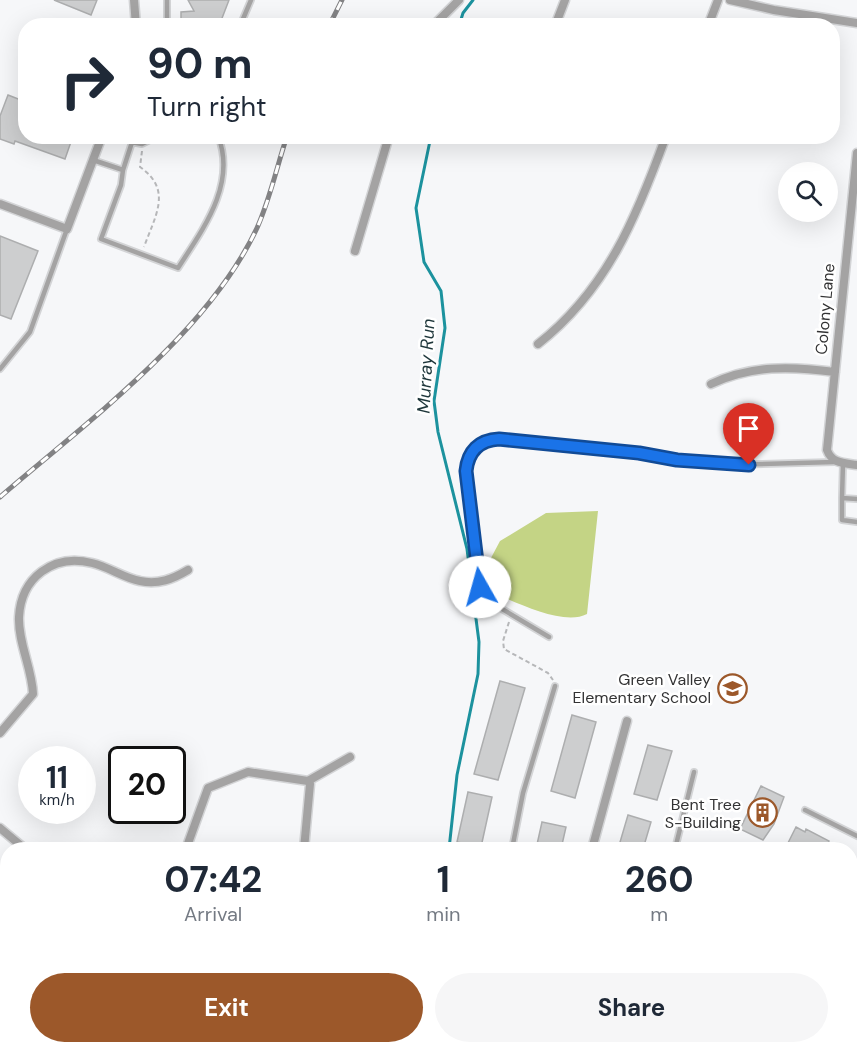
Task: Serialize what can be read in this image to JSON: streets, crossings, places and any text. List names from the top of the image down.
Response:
{
  "streets": {
    "street": ["Colony Lane"]
  },
  "water": ["Murray Run"],
  "places": {
    "school or university": ["Green Valley Elementary School"],
    "building": ["Bent Tree S-Building"]
  },
  "page": {
    "turn": ["90 m", "Turn right"],
    "speed": "11 km/h",
    "limit": "20",
    "eta": [
      "07:42",
      "Arrival",
      "1",
      "min",
      "260",
      "m"
    ],
    "buttons": ["Exit", "Share"]
  }
}
